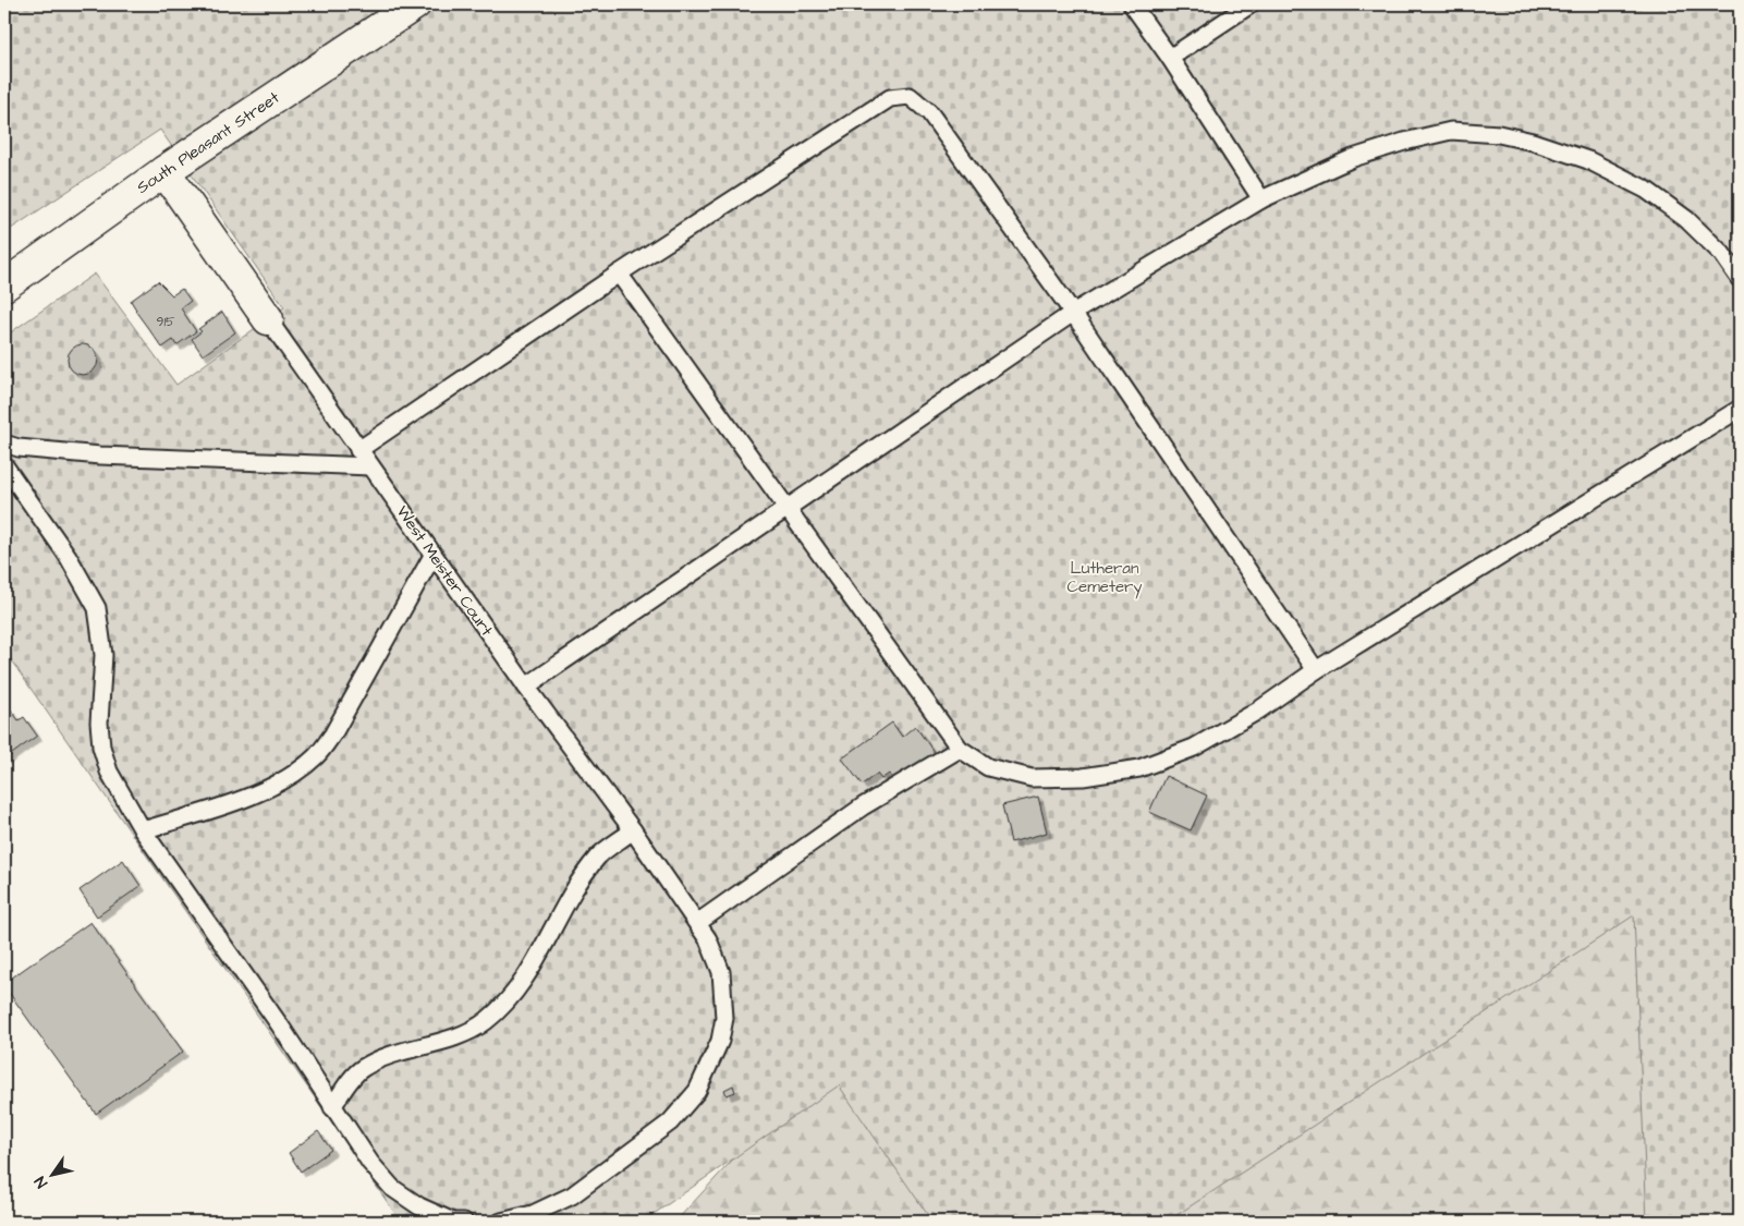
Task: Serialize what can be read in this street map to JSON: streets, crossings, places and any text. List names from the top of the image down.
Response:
{
  "streets": {
    "street": ["South Pleasant Street", "West Meister Court"]
  },
  "crossings": [
    ["South Pleasant Street", "West Meister Court"]
  ],
  "parks": ["Lutheran Cemetery"],
  "house_numbers": ["915"],
  "north": "bottom left"
}
